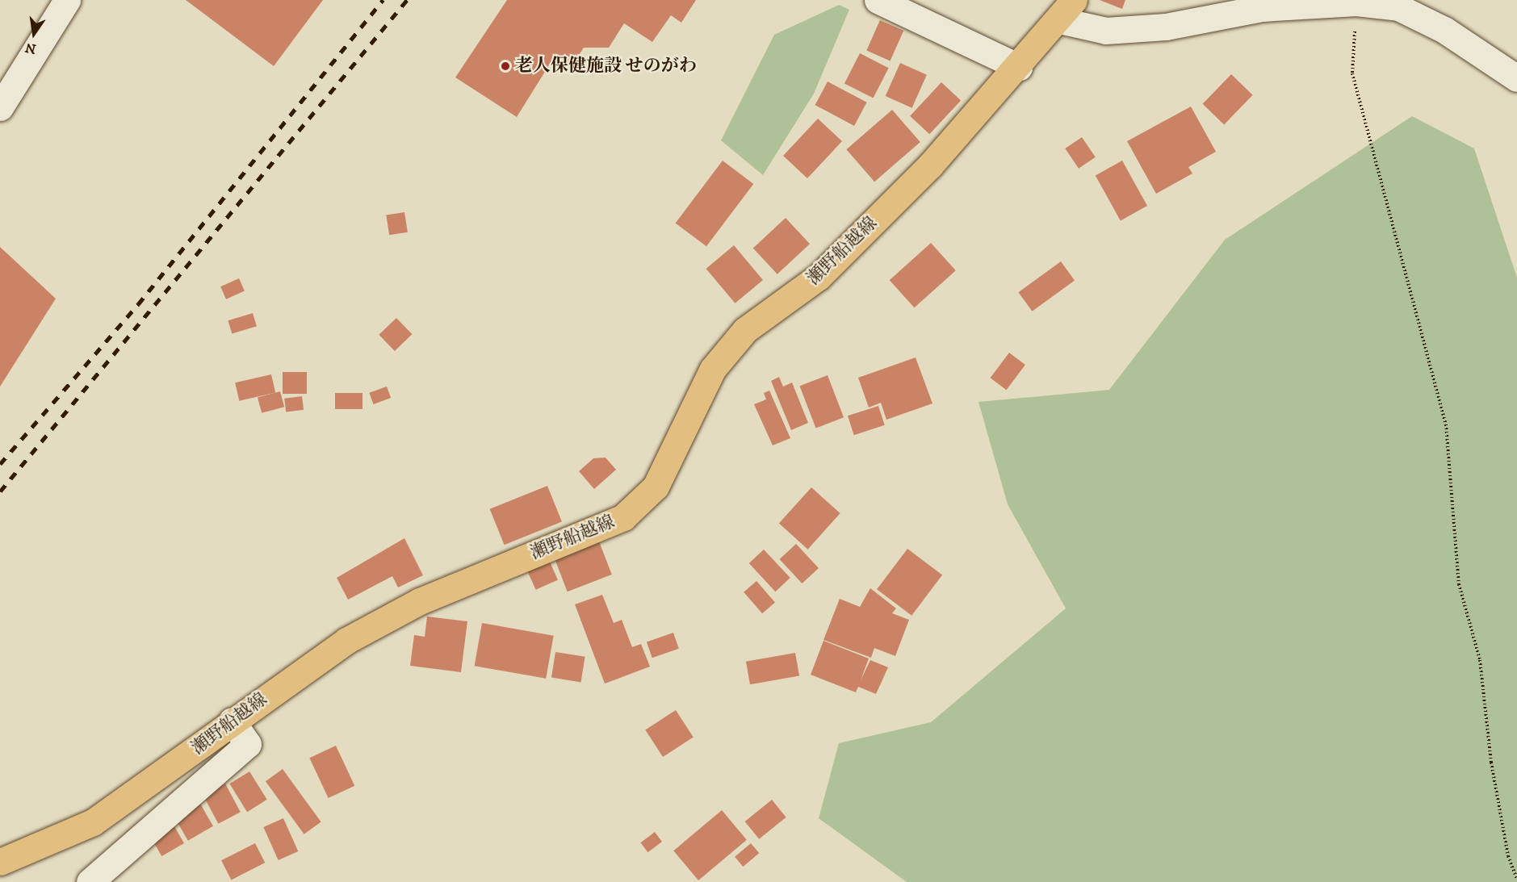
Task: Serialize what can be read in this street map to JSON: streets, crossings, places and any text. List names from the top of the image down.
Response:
{
  "streets": {
    "main road": ["瀬野船越線"]
  },
  "places": ["老人保健施設 せのがわ"],
  "north": "bottom"
}
